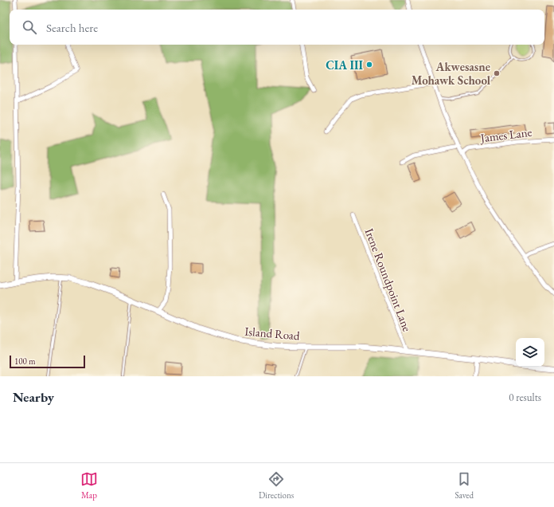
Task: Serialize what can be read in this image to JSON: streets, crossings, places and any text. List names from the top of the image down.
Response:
{
  "streets": {
    "street": ["James Lane", "Irene Roundpoint Lane", "Island Road"]
  },
  "crossings": [
    ["Irene Roundpoint Lane", "Island Road"]
  ],
  "places": ["CIA III", "Akwesasne Mohawk School"],
  "scale_bar": "100 m",
  "page": {
    "search": "Search here",
    "scale": "100 m",
    "heading": ["Nearby", "0 results"],
    "nav": ["Map", "Directions", "Saved"]
  }
}
